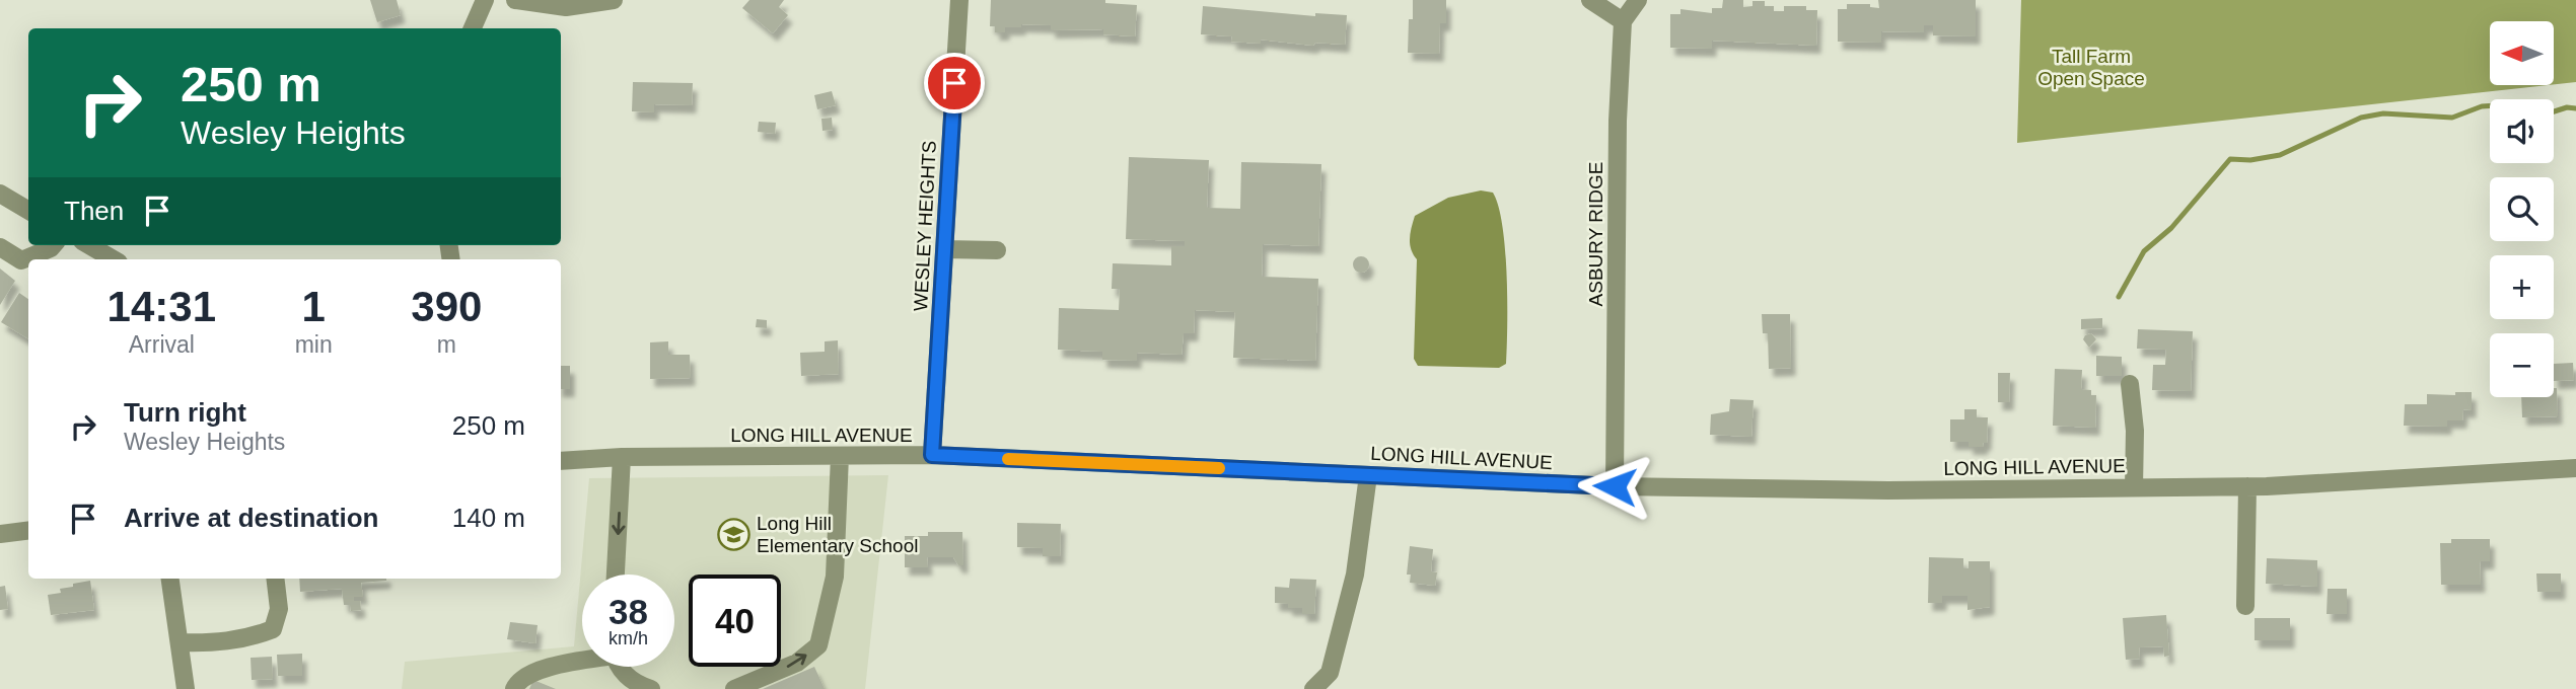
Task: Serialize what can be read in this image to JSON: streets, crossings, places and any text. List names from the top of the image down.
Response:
{
  "streets": {
    "street": ["WESLEY HEIGHTS", "ASBURY RIDGE", "LONG HILL AVENUE"]
  },
  "crossings": [
    ["WESLEY HEIGHTS", "LONG HILL AVENUE"],
    ["ASBURY RIDGE", "LONG HILL AVENUE"]
  ],
  "parks": ["Tall Farm Open Space"],
  "places": {
    "school or university": ["Long Hill Elementary School"]
  },
  "north": "left",
  "page": {
    "map_buttons": ["+", "−"],
    "turn": ["250 m", "Wesley Heights"],
    "then": "Then",
    "eta": [
      "14:31",
      "Arrival",
      "1",
      "min",
      "390",
      "m"
    ],
    "list": [
      {
        "name": "Turn right",
        "note": "Wesley Heights",
        "value": "250 m"
      },
      {
        "name": "Arrive at destination",
        "value": "140 m"
      }
    ],
    "speed": "38 km/h",
    "limit": "40"
  }
}
